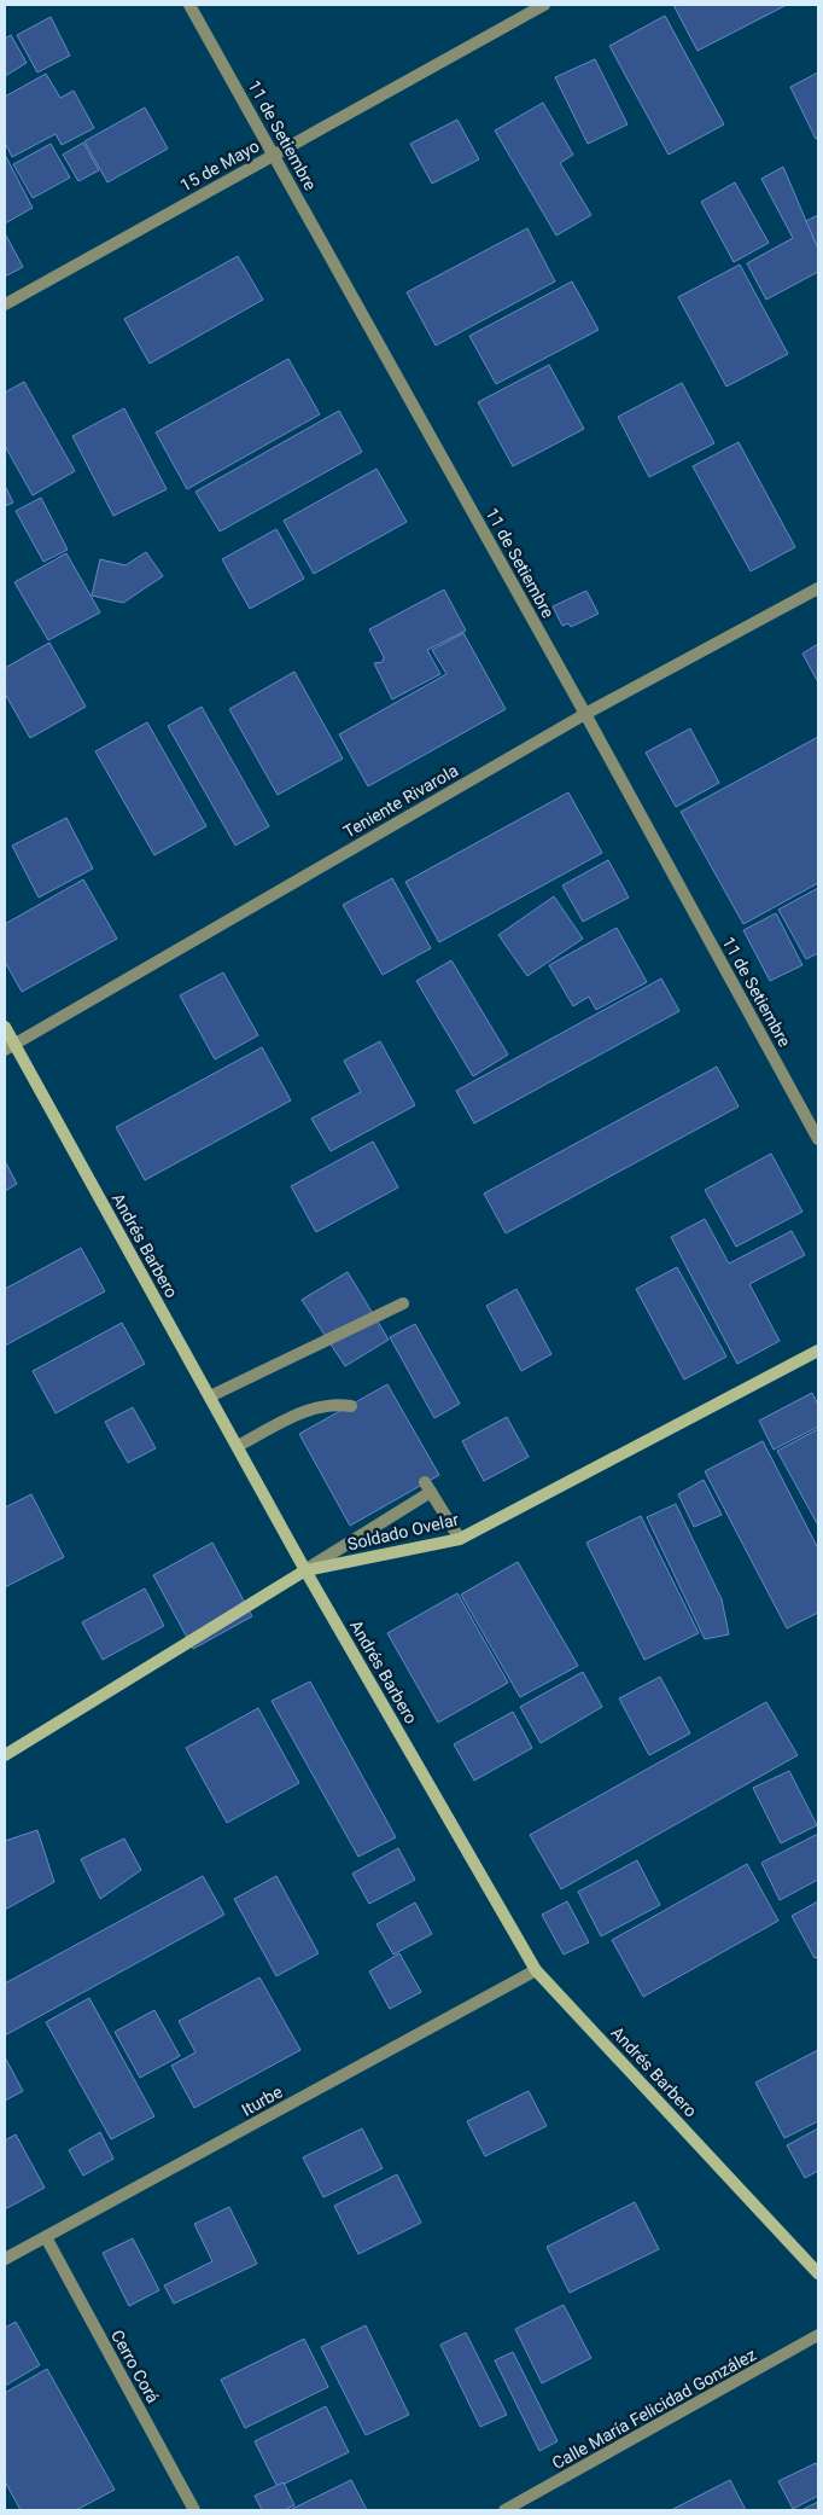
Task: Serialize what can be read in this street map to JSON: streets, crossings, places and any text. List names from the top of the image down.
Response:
{
  "streets": {
    "main road": ["Andrés Barbero", "Soldado Ovelar"],
    "street": [
      "11 de Setiembre",
      "15 de Mayo",
      "Teniente Rivarola",
      "Iturbe",
      "Cerro Corá",
      "Calle María Felicidad González"
    ]
  },
  "crossings": [
    ["11 de Setiembre", "15 de Mayo"],
    ["11 de Setiembre", "Teniente Rivarola"],
    ["Teniente Rivarola", "Andrés Barbero"],
    ["Andrés Barbero", "Soldado Ovelar"],
    ["Andrés Barbero", "Iturbe"],
    ["Iturbe", "Cerro Corá"]
  ]
}
